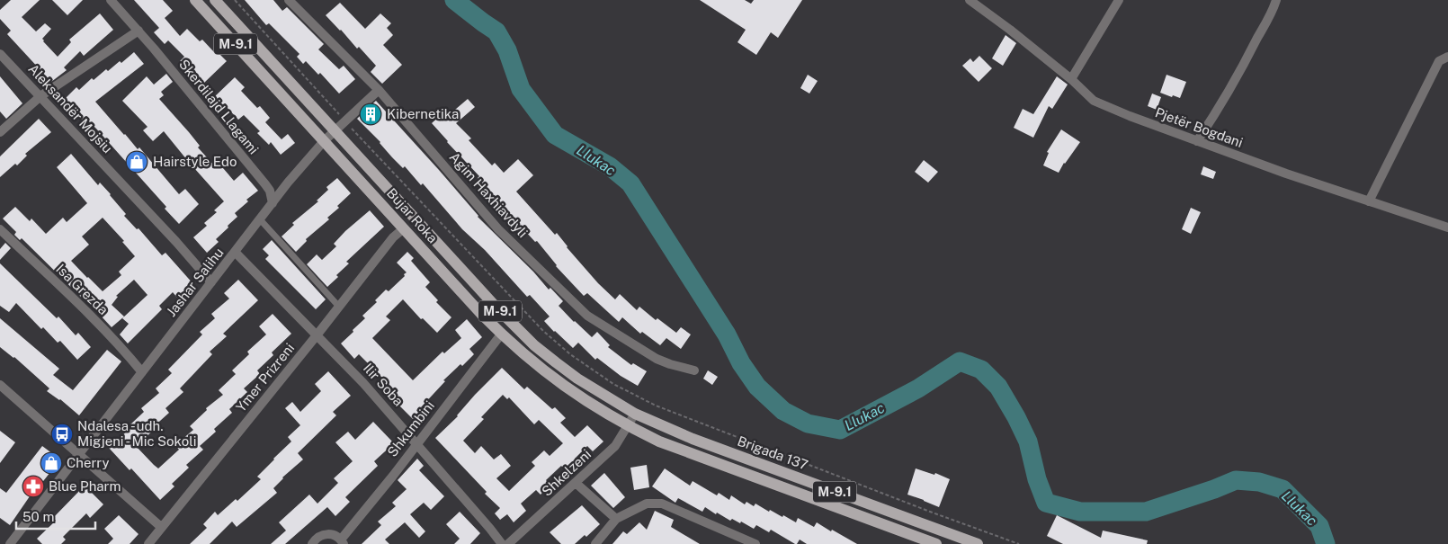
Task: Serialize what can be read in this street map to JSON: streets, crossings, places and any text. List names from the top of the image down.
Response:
{
  "streets": {
    "main road": ["M-9.1", "Bujar Roka", "Brigada 137"],
    "street": [
      "Skerdilajd Llagami",
      "Aleksandër Mojsiu",
      "Pjetër Bogdani",
      "Agim Haxhiavdyli",
      "Jashar Salihu",
      "Isa Grezda",
      "Ymer Prizreni",
      "Ilir Soba",
      "Shkumbini",
      "Shkelzeni"
    ]
  },
  "crossings": [
    ["M-9.1", "Bujar Roka"],
    ["M-9.1", "Shkelzeni"],
    ["Skerdilajd Llagami", "Jashar Salihu"],
    ["Aleksandër Mojsiu", "Jashar Salihu"],
    ["Bujar Roka", "Jashar Salihu"],
    ["Bujar Roka", "Ymer Prizreni"],
    ["Bujar Roka", "Shkumbini"],
    ["Bujar Roka", "Brigada 137"],
    ["Bujar Roka", "Shkelzeni"],
    ["Jashar Salihu", "Isa Grezda"],
    ["Jashar Salihu", "Ilir Soba"],
    ["Ymer Prizreni", "Ilir Soba"],
    ["Ilir Soba", "Shkumbini"],
    ["Brigada 137", "Shkelzeni"]
  ],
  "water": ["Llukac"],
  "places": {
    "building": ["Kibernetika"],
    "shop": ["Hairstyle Edo", "Cherry"],
    "bus stop": ["Ndalesa - udh. Migjeni - Mic Sokoli"],
    "pharmacy": ["Blue Pharm"]
  },
  "scale_bar": "50 m"
}
